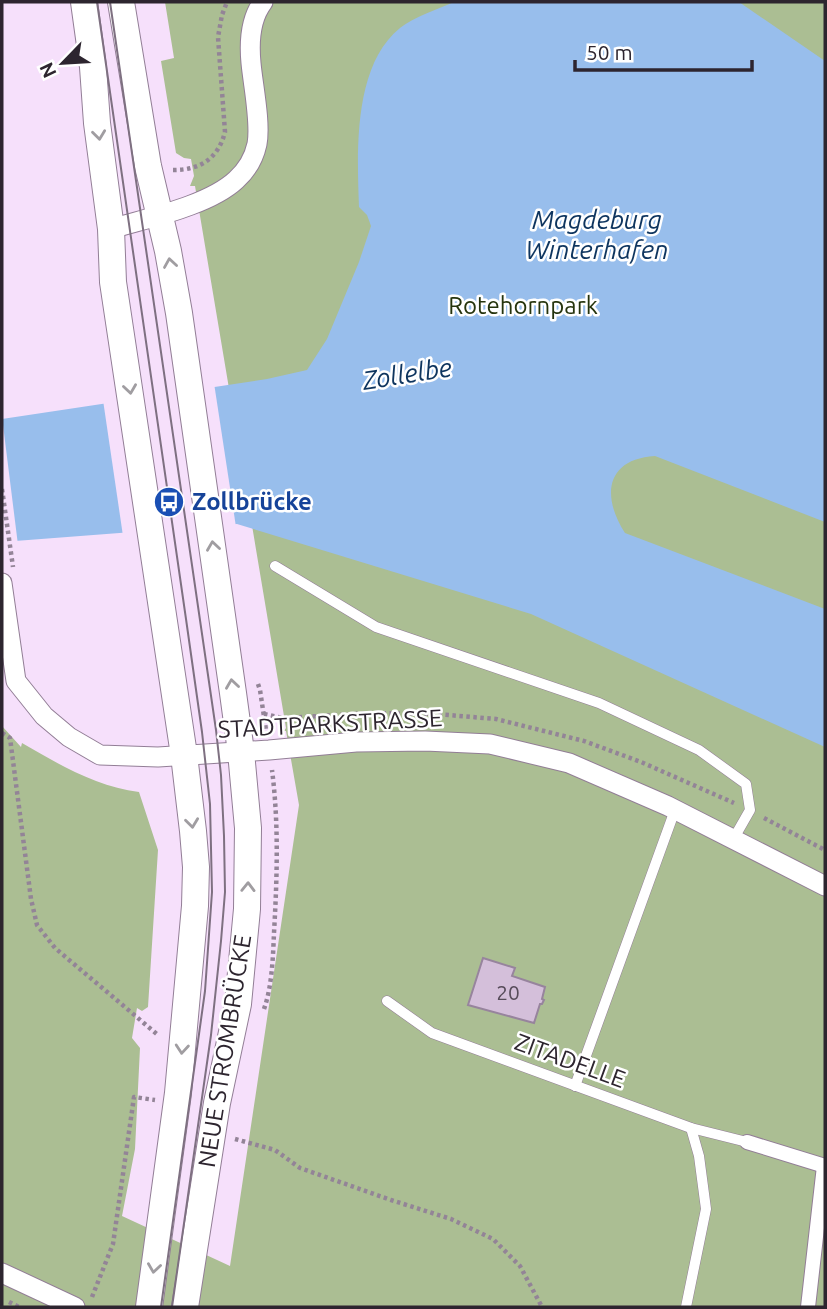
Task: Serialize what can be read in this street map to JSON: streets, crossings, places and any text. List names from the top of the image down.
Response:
{
  "streets": {
    "main road": ["NEUE STROMBRÜCKE"],
    "street": ["STADTPARKSTRASSE"],
    "lane": ["ZITADELLE"]
  },
  "crossings": [
    ["STADTPARKSTRASSE", "NEUE STROMBRÜCKE"]
  ],
  "water": ["Magdeburg Winterhafen", "Zollelbe"],
  "parks": ["Rotehornpark"],
  "places": {
    "bus stop": ["Zollbrücke"]
  },
  "house_numbers": ["20"],
  "scale_bar": "50 m",
  "north": "bottom left"
}
